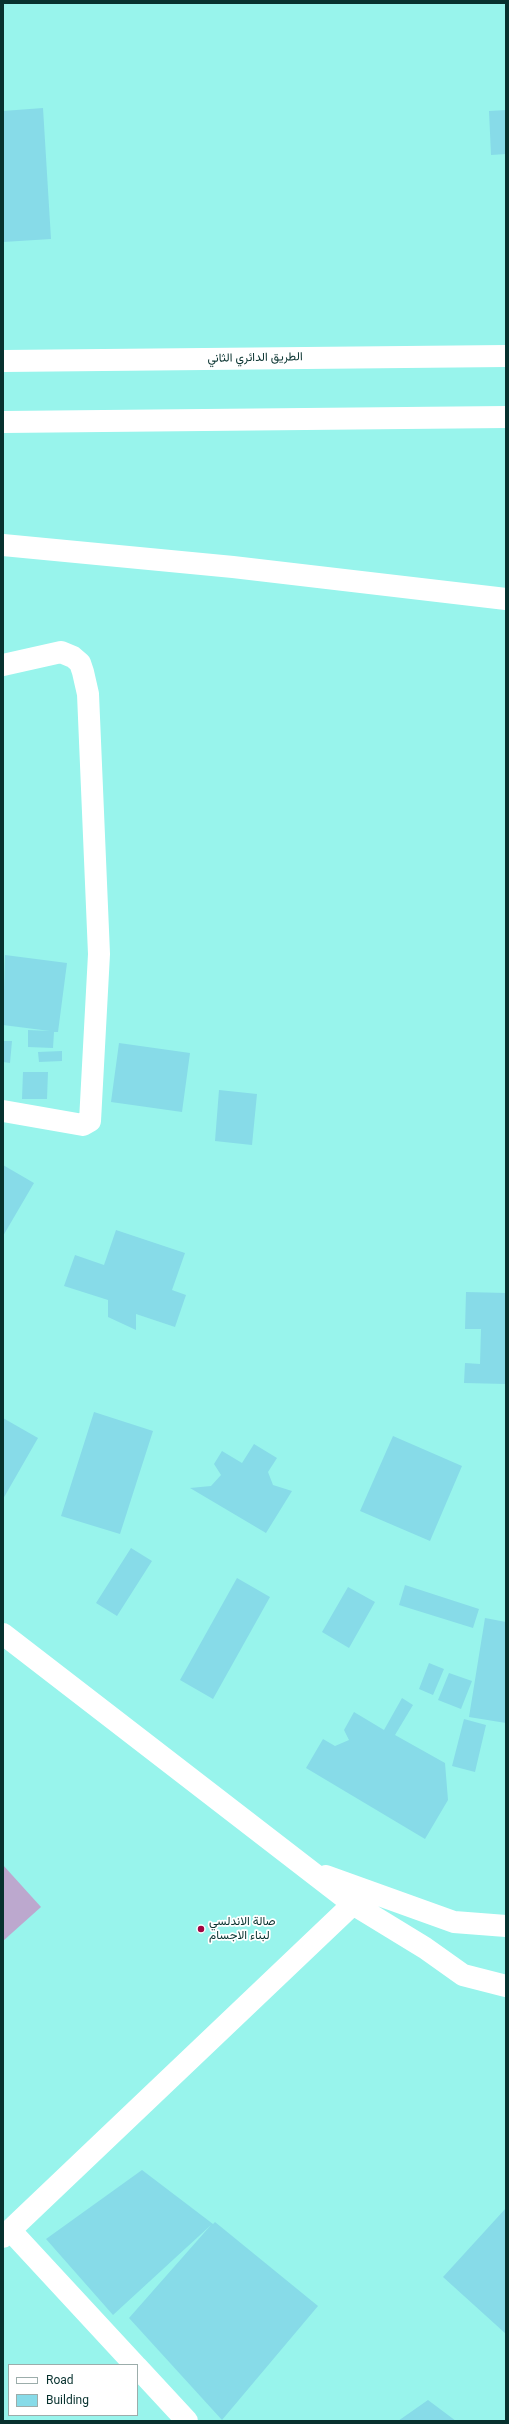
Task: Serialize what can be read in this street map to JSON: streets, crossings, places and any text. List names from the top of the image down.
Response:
{
  "streets": {
    "main road": ["الطريق الدائري الثاني"]
  },
  "places": ["صالة الاندلسي لبناء الاجسام"],
  "legend": ["Road", "Building"]
}
